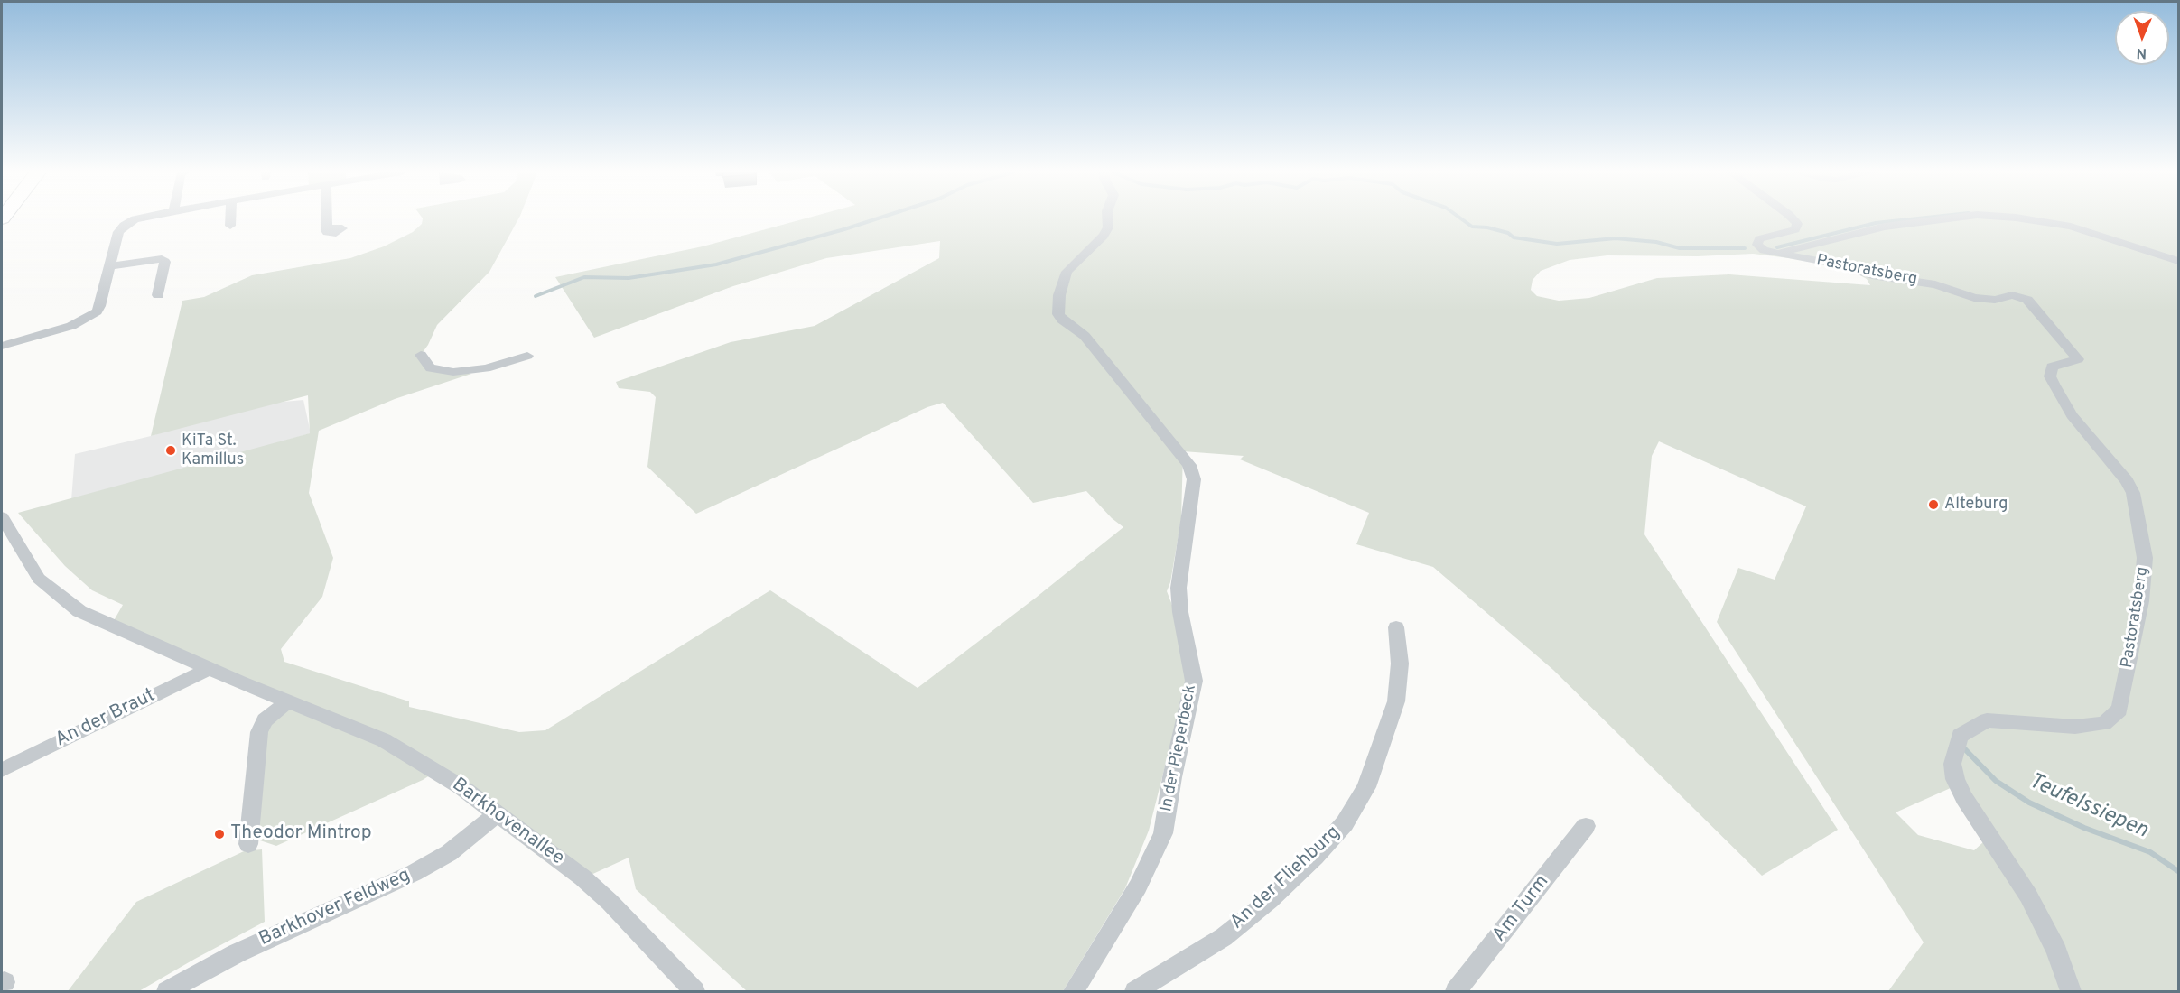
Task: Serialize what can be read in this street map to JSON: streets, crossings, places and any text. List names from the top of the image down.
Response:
{
  "streets": {
    "street": [
      "Pastoratsberg",
      "An der Braut",
      "In der Pieperbeck",
      "Barkhovenallee",
      "An der Fliehburg",
      "Barkhover Feldweg",
      "Am Turm"
    ]
  },
  "crossings": [
    ["An der Braut", "Barkhovenallee"],
    ["Barkhovenallee", "Barkhover Feldweg"]
  ],
  "water": ["Teufelssiepen"],
  "places": ["KiTa St. Kamillus", "Alteburg", "Theodor Mintrop"],
  "north": "bottom"
}
